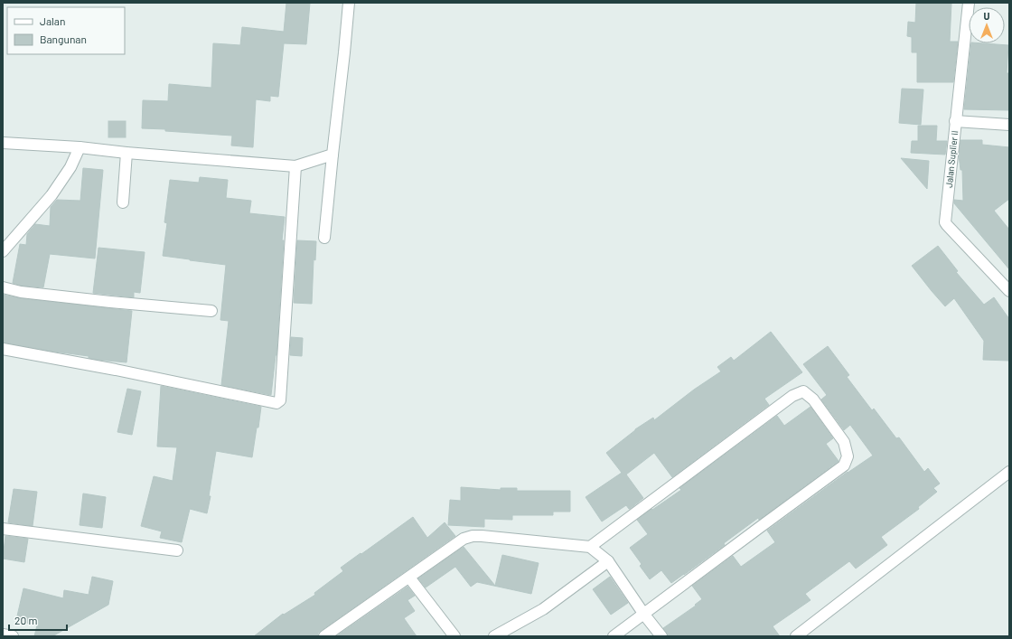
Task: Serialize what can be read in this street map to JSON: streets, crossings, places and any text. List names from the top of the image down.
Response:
{
  "streets": {
    "street": ["Jalan Suplier II"]
  },
  "legend": ["Jalan", "Bangunan"],
  "scale_bar": "20 m",
  "north": "top"
}
